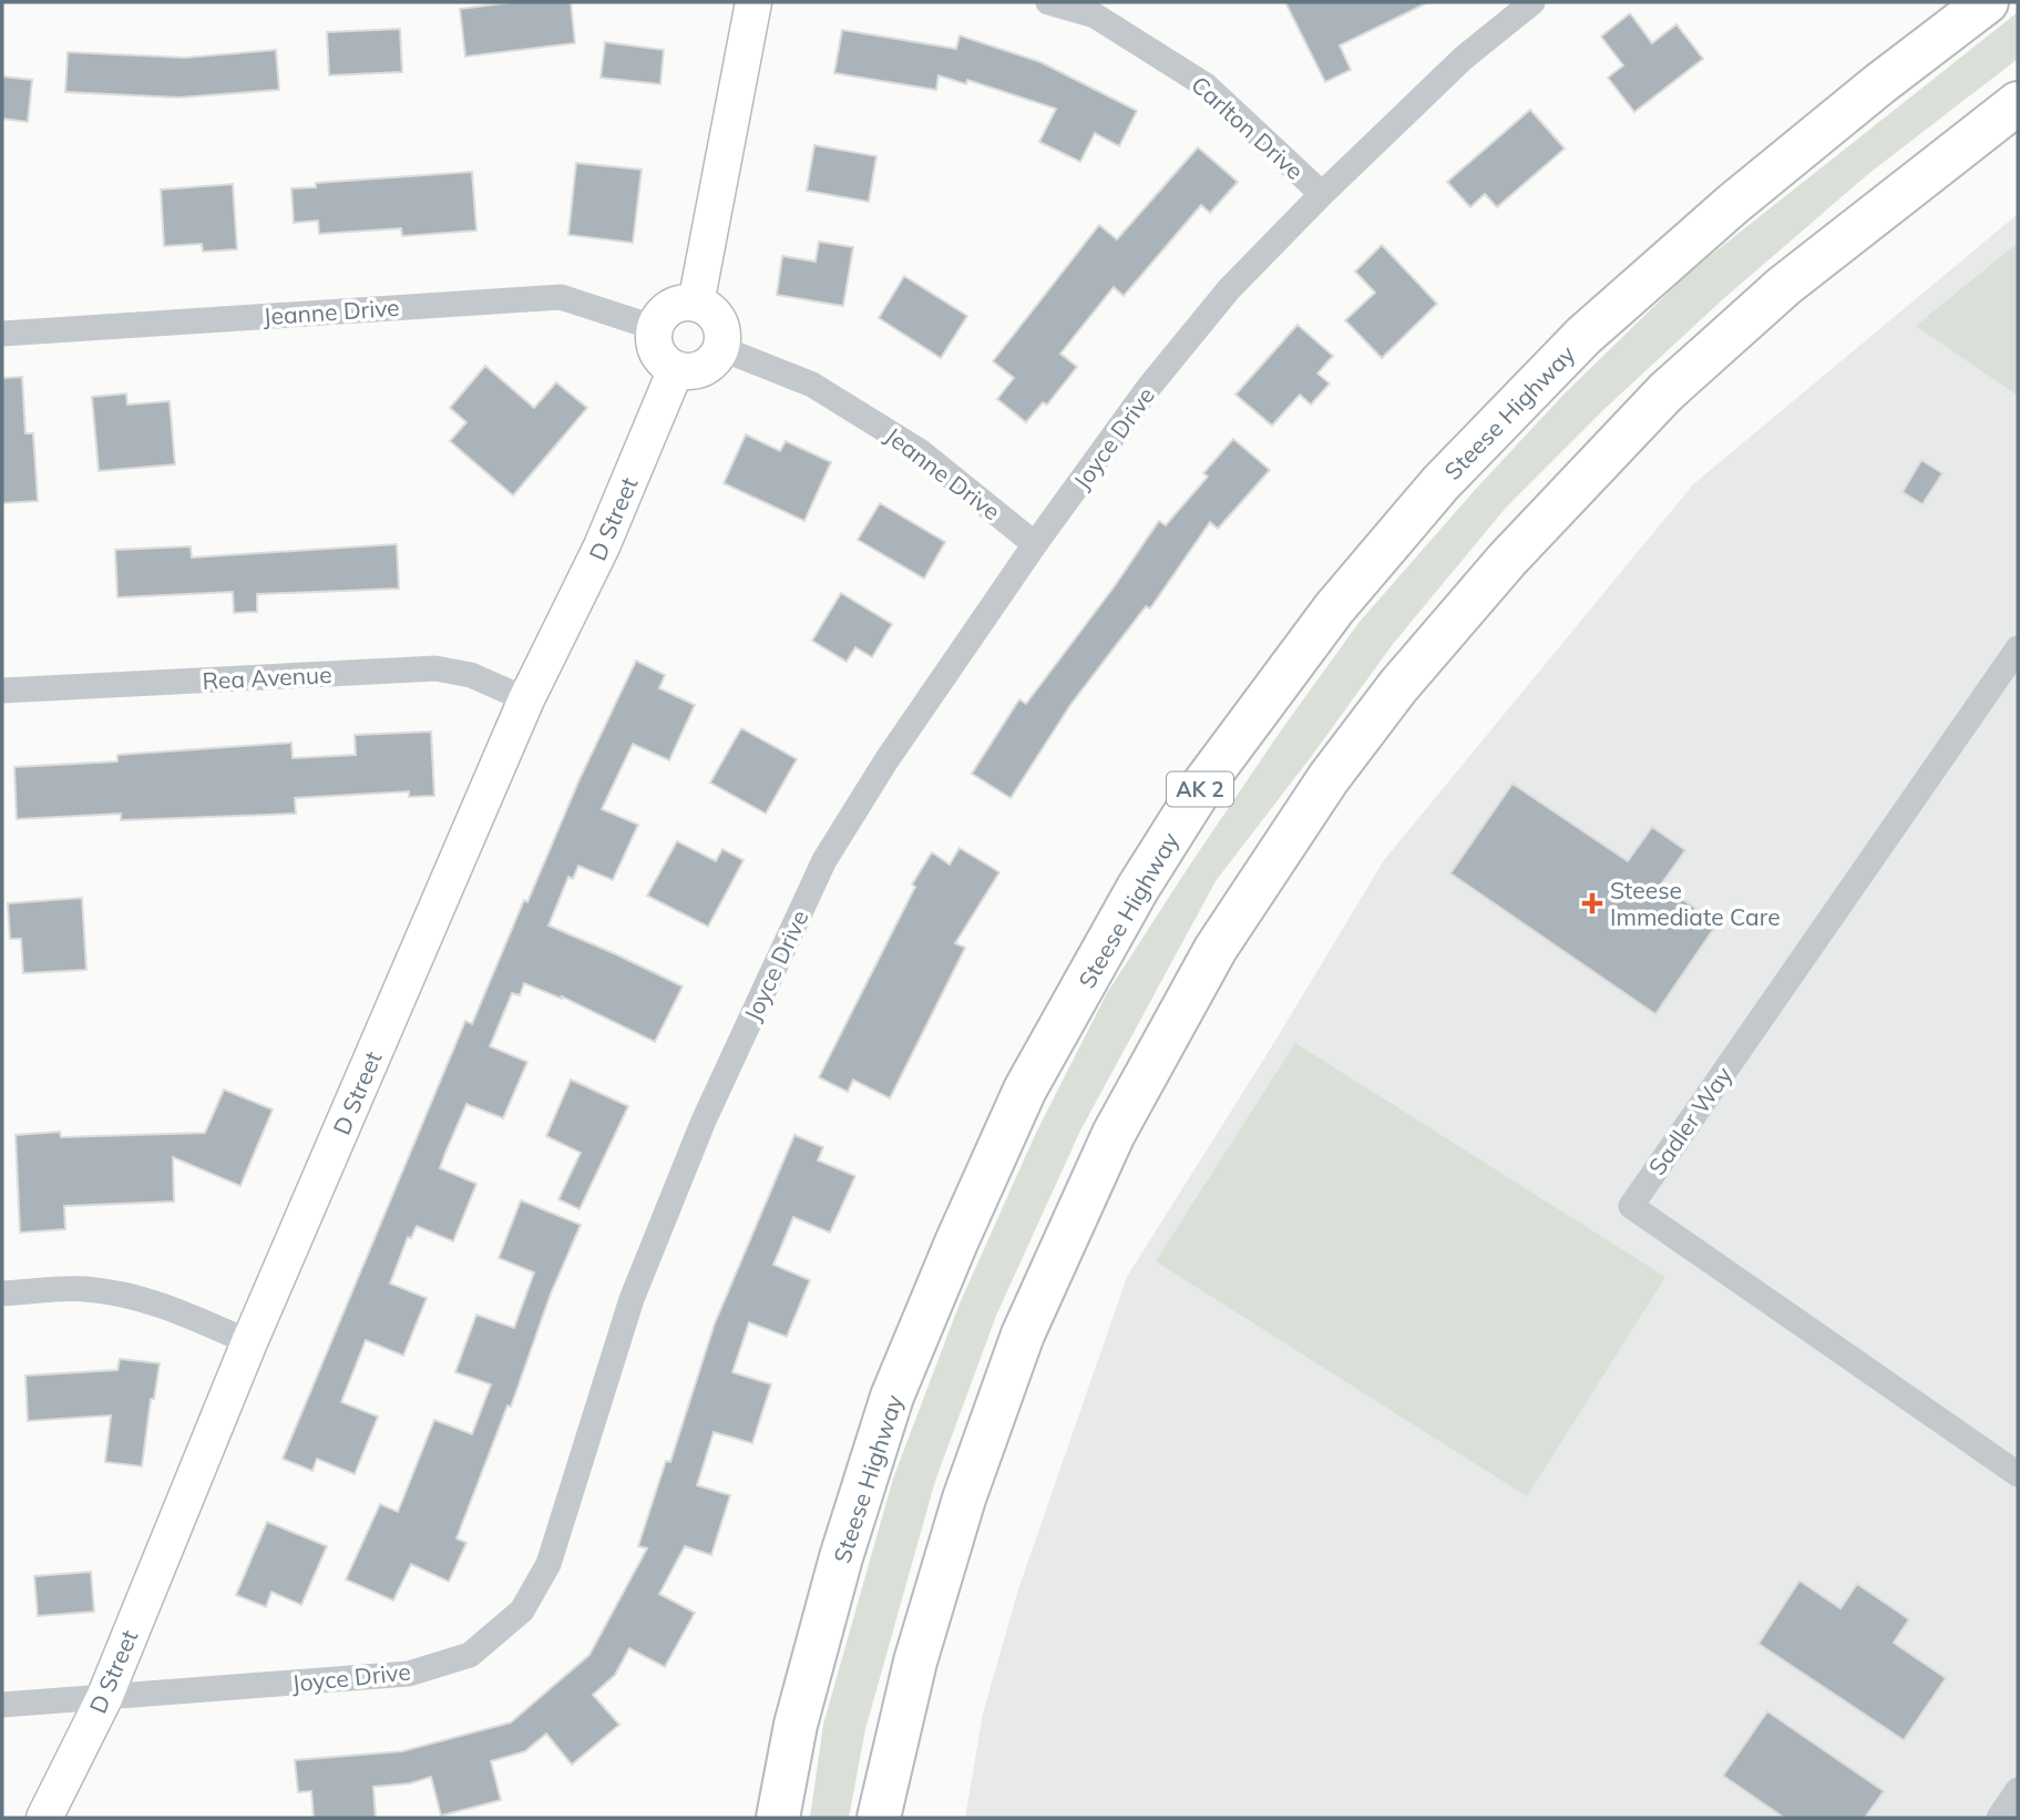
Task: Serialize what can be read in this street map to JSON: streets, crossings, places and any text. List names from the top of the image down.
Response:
{
  "streets": {
    "highway": ["Steese Highway", "AK 2"],
    "street": [
      "Carlton Drive",
      "Jeanne Drive",
      "Joyce Drive",
      "D Street",
      "Rea Avenue",
      "Sadler Way"
    ]
  },
  "crossings": [
    ["Carlton Drive", "Joyce Drive"],
    ["Jeanne Drive", "Joyce Drive"],
    ["Jeanne Drive", "D Street"],
    ["Joyce Drive", "D Street"],
    ["D Street", "Rea Avenue"]
  ],
  "places": {
    "health": ["Steese Immediate Care"]
  }
}
